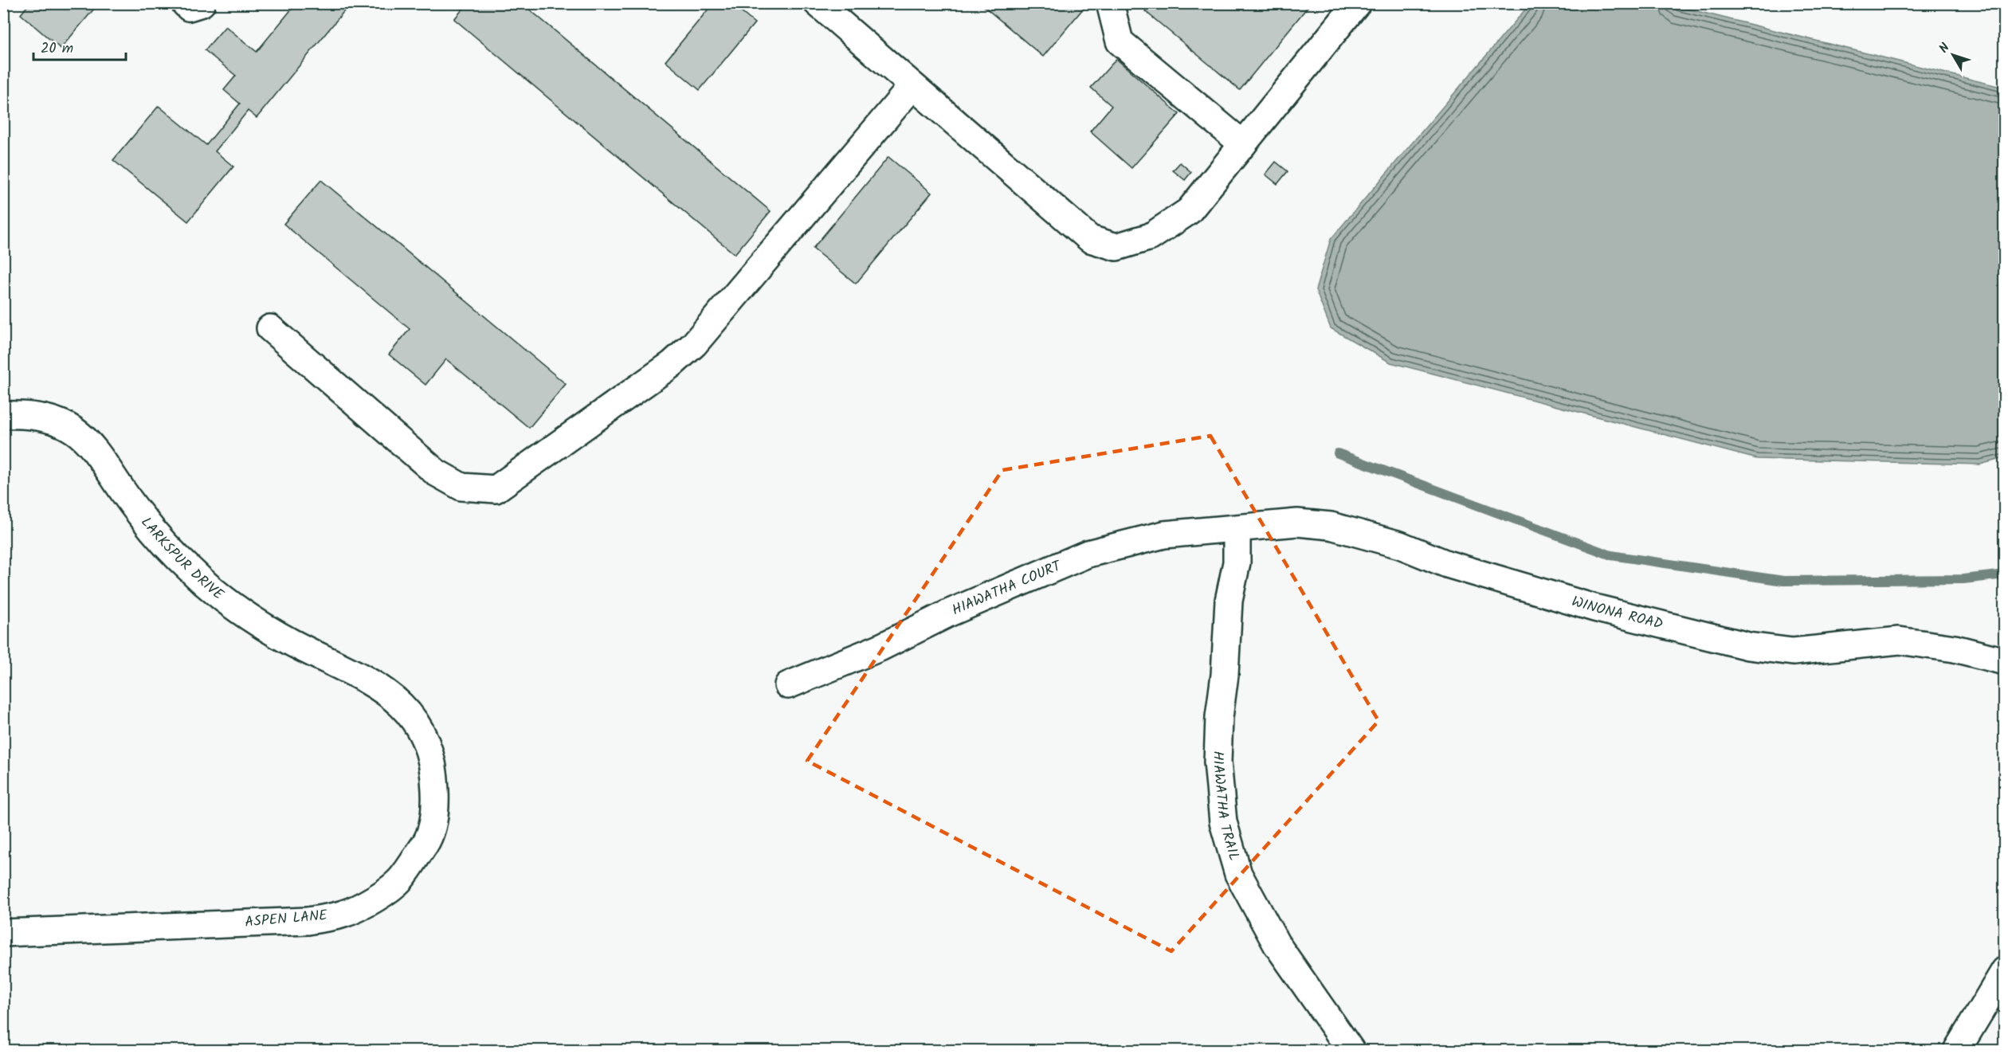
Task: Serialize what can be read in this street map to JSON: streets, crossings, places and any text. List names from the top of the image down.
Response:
{
  "streets": {
    "street": [
      "LARKSPUR DRIVE",
      "HIAWATHA COURT",
      "WINONA ROAD",
      "HIAWATHA TRAIL",
      "ASPEN LANE"
    ]
  },
  "crossings": [
    ["LARKSPUR DRIVE", "ASPEN LANE"],
    ["HIAWATHA COURT", "WINONA ROAD"],
    ["HIAWATHA COURT", "HIAWATHA TRAIL"],
    ["WINONA ROAD", "HIAWATHA TRAIL"]
  ],
  "scale_bar": "20 m",
  "north": "top left"
}
